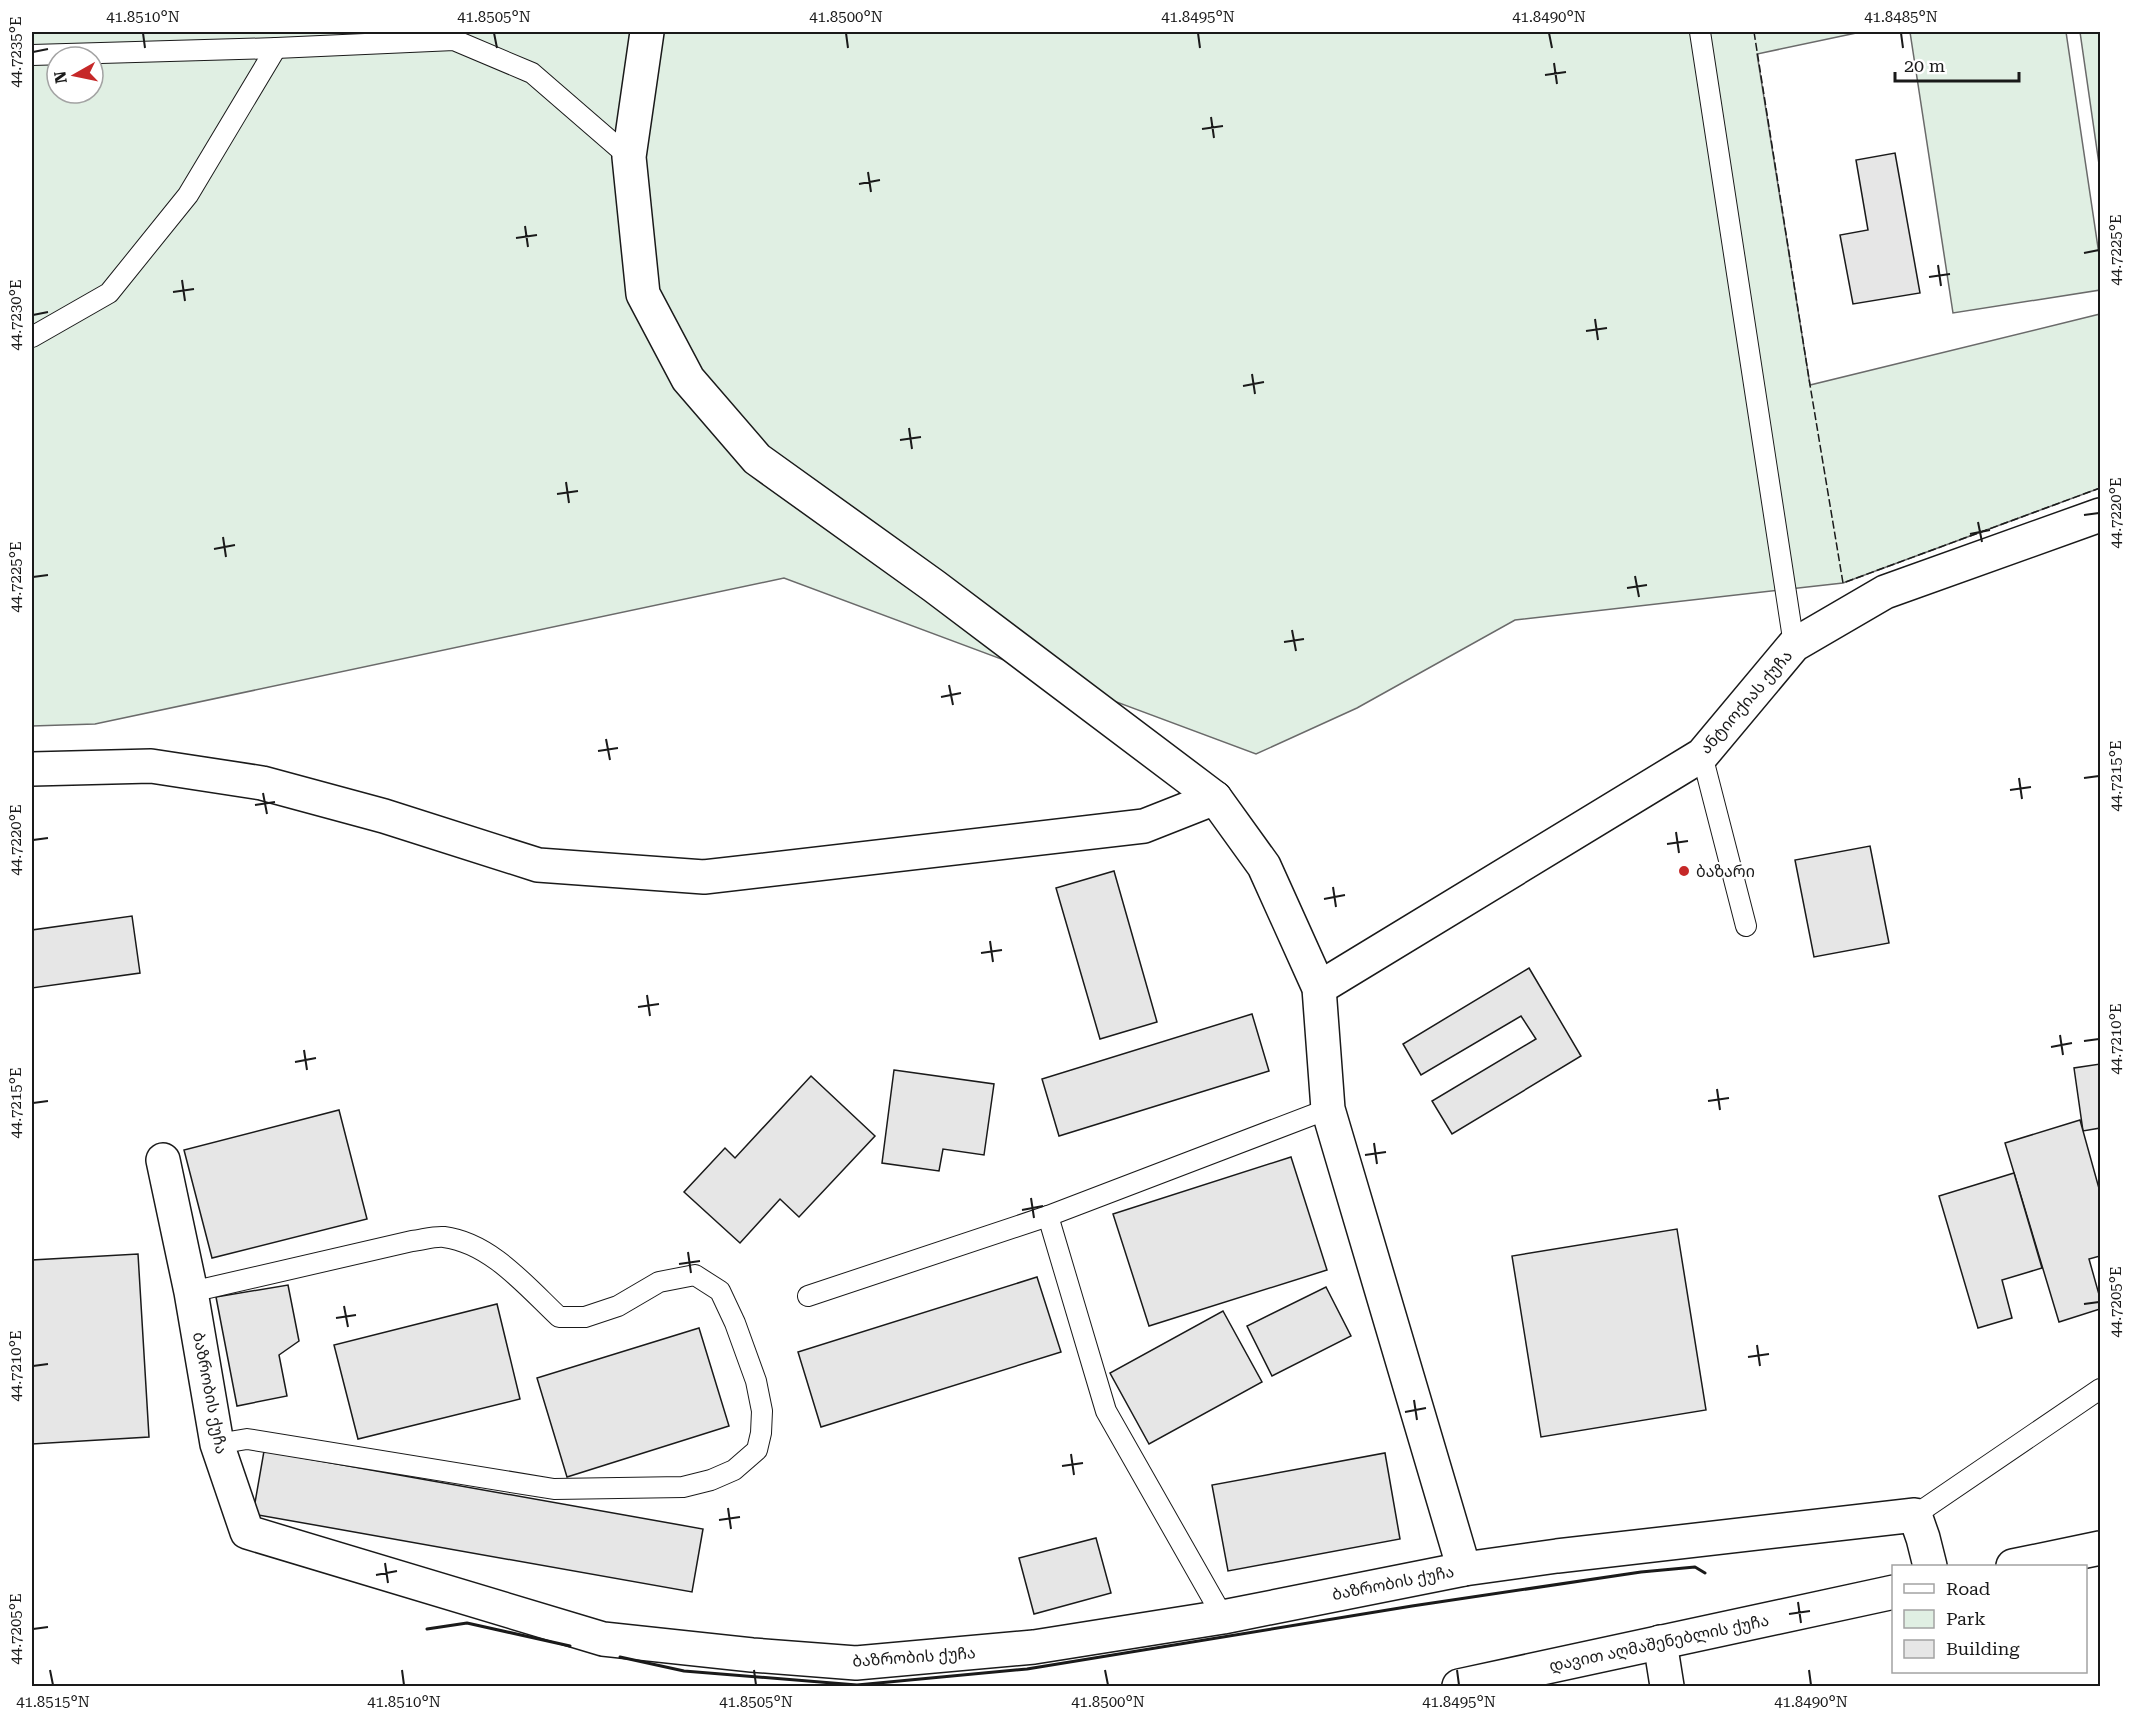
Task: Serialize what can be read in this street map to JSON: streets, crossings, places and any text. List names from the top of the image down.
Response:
{
  "streets": {
    "street": ["ანტიოქიას ქუჩა", "ბაზრობის ქუჩა", "დავით აღმაშენებლის ქუჩა"]
  },
  "places": ["ბაზარი"],
  "legend": ["Road", "Park", "Building"],
  "scale_bar": "20 m",
  "north": "left",
  "coordinates": [
    "41.8510°N",
    "41.8505°N",
    "41.8500°N",
    "41.8495°N",
    "41.8490°N",
    "41.8485°N",
    "44.7235°E",
    "44.7225°E",
    "44.7230°E",
    "44.7220°E",
    "44.7215°E",
    "44.7210°E",
    "44.7205°E",
    "41.8515°N"
  ]
}
